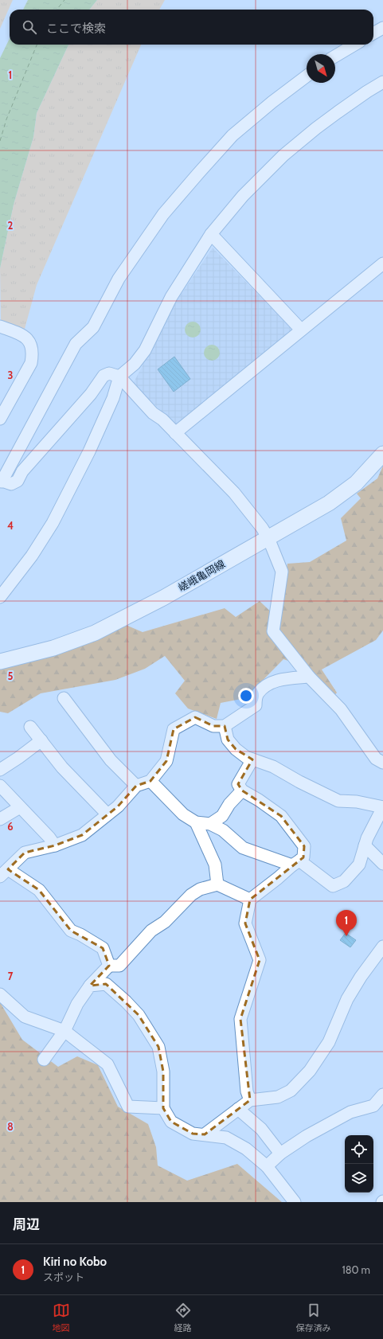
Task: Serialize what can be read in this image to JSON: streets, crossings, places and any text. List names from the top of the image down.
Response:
{
  "streets": {
    "main road": ["嵯峨亀岡線"]
  },
  "north": "bottom right",
  "page": {
    "search": "ここで検索",
    "pins": "1",
    "heading": "周辺",
    "list": [
      {
        "mark": "1",
        "name": "Kiri no Kobo",
        "note": "スポット",
        "value": "180 m"
      }
    ],
    "nav": ["地図", "経路", "保存済み"]
  },
  "grid": {
    "rows": [
      "1",
      "2",
      "3",
      "4",
      "5",
      "6",
      "7",
      "8"
    ]
  }
}
